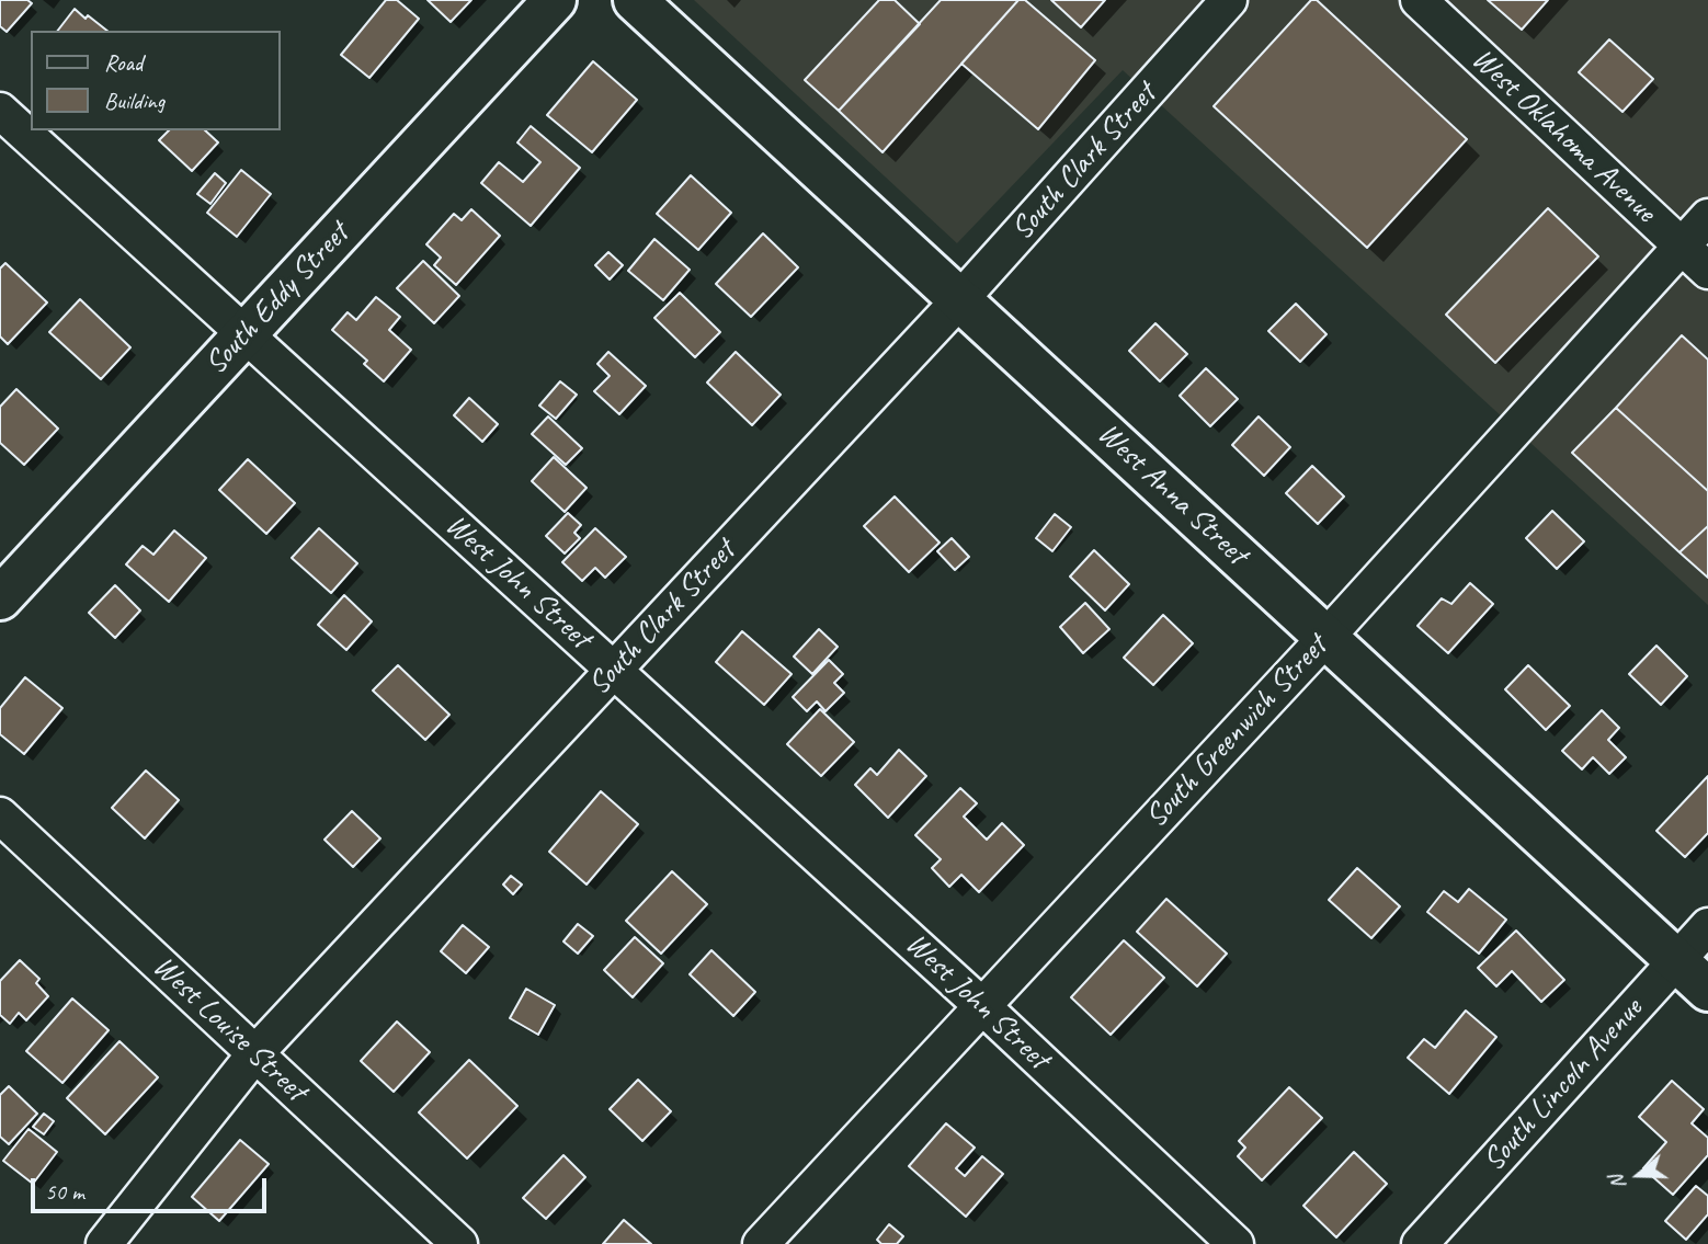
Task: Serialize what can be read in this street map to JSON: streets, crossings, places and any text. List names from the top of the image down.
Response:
{
  "streets": {
    "main road": ["South Eddy Street", "West Anna Street"],
    "street": [
      "West Oklahoma Avenue",
      "South Clark Street",
      "West John Street",
      "South Greenwich Street",
      "West Louise Street",
      "South Lincoln Avenue"
    ]
  },
  "crossings": [
    ["West Oklahoma Avenue", "South Greenwich Street"],
    ["South Clark Street", "West Anna Street"],
    ["South Clark Street", "West John Street"],
    ["South Clark Street", "West Louise Street"],
    ["South Eddy Street", "West John Street"],
    ["West Anna Street", "South Greenwich Street"],
    ["West Anna Street", "South Lincoln Avenue"],
    ["West John Street", "South Greenwich Street"]
  ],
  "legend": ["Road", "Building"],
  "scale_bar": "50 m",
  "north": "left"
}
